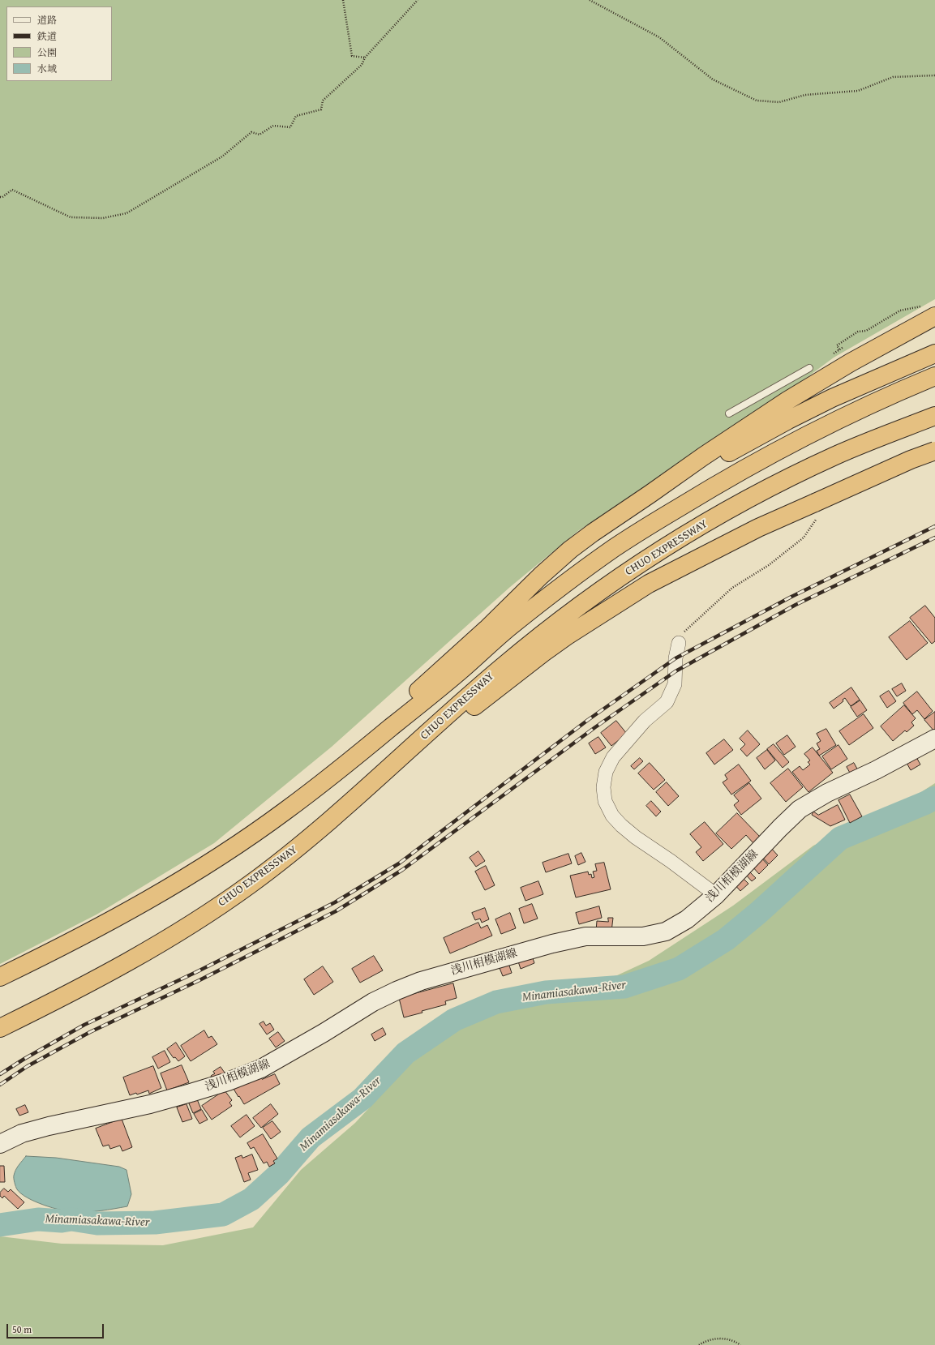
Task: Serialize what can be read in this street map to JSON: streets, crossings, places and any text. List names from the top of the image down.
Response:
{
  "streets": {
    "highway": ["CHUO EXPRESSWAY"],
    "main road": ["浅川相模湖線"]
  },
  "water": ["Minamiasakawa-River"],
  "legend": [
    "道路",
    "鉄道",
    "公園",
    "水域"
  ],
  "scale_bar": "50 m"
}
